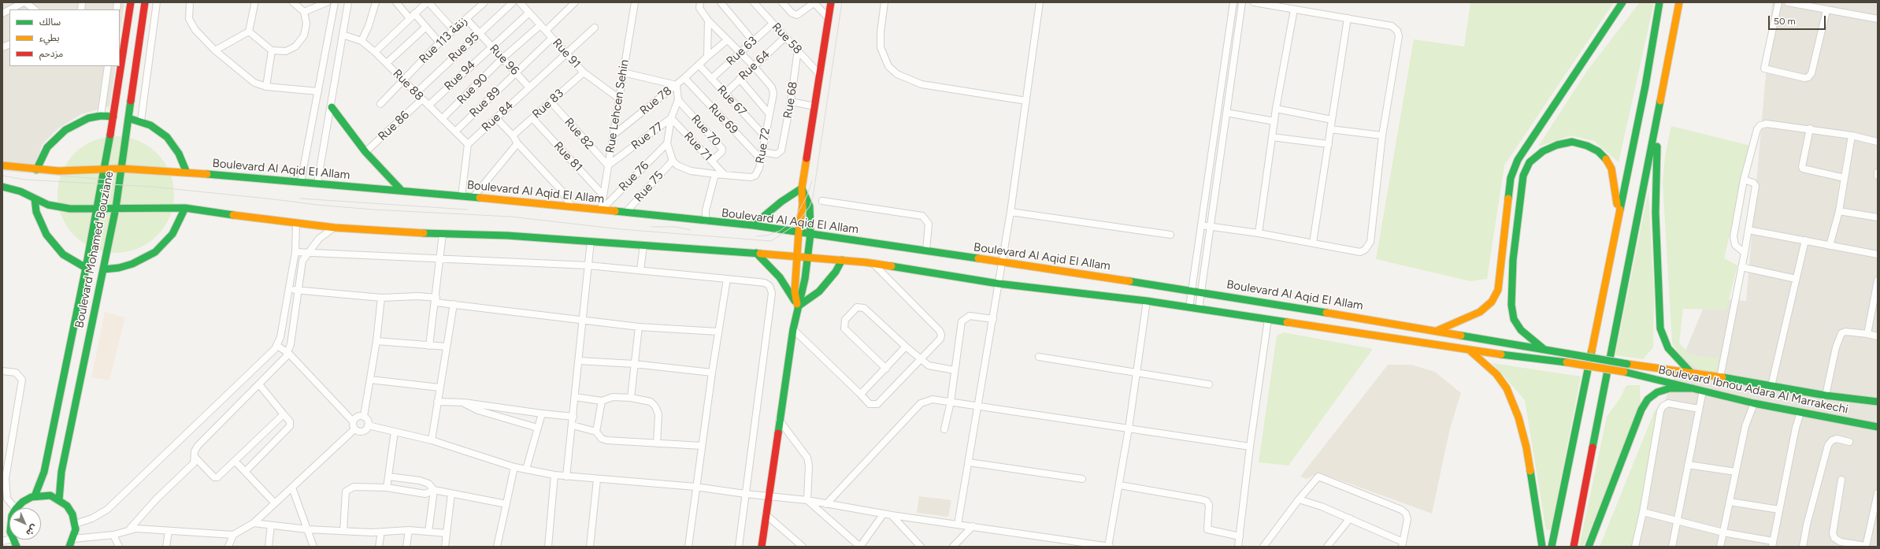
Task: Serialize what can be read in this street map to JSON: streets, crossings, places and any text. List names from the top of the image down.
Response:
{
  "streets": {
    "main road": ["Boulevard Al Aqid El Allam", "Boulevard Mohamed Bouziane", "Boulevard Ibnou Adara Al Marrakechi"],
    "street": [
      "Rue 58",
      "Rue 113 زنقة",
      "Rue 95",
      "Rue 63",
      "Rue 91",
      "Rue 96",
      "Rue 64",
      "Rue 94",
      "Rue 88",
      "Rue 90",
      "Rue 68",
      "Rue 78",
      "Rue 67",
      "Rue 89",
      "Rue 83",
      "Rue Lehcen Sehin",
      "Rue 84",
      "Rue 69",
      "Rue 86",
      "Rue 70",
      "Rue 82",
      "Rue 77",
      "Rue 72",
      "Rue 71",
      "Rue 81",
      "Rue 76",
      "Rue 75"
    ]
  },
  "crossings": [
    ["Rue 58", "Rue 63"],
    ["Rue 58", "Rue 64"],
    ["Rue 58", "Rue 68"],
    ["Rue 113 زنقة", "Rue 96"],
    ["Rue 113 زنقة", "Rue 88"],
    ["Rue 95", "Rue 96"],
    ["Rue 95", "Rue 88"],
    ["Rue 63", "Rue 67"],
    ["Rue 91", "Rue 94"],
    ["Rue 91", "Rue 90"],
    ["Rue 91", "Rue 89"],
    ["Rue 91", "Rue 83"],
    ["Rue 91", "Rue Lehcen Sehin"],
    ["Rue 91", "Rue 84"],
    ["Rue 96", "Rue 94"],
    ["Rue 96", "Rue 90"],
    ["Rue 96", "Rue 89"],
    ["Rue 96", "Rue 84"],
    ["Rue 64", "Rue 67"],
    ["Rue 64", "Rue 72"],
    ["Rue 94", "Rue 88"],
    ["Rue 88", "Rue 90"],
    ["Rue 88", "Rue 89"],
    ["Rue 88", "Rue 84"],
    ["Rue 88", "Rue 86"],
    ["Rue 68", "Rue 72"],
    ["Rue 78", "Rue 67"],
    ["Rue 78", "Rue Lehcen Sehin"],
    ["Rue 78", "Rue 69"],
    ["Rue 67", "Rue 72"],
    ["Rue 83", "Rue 82"],
    ["Rue 83", "Rue 81"],
    ["Rue Lehcen Sehin", "Rue 82"],
    ["Rue Lehcen Sehin", "Rue 77"],
    ["Rue Lehcen Sehin", "Rue 81"],
    ["Rue Lehcen Sehin", "Boulevard Al Aqid El Allam"],
    ["Rue Lehcen Sehin", "Rue 76"],
    ["Rue 69", "Rue 72"],
    ["Rue 70", "Rue 71"],
    ["Rue 82", "Rue 77"],
    ["Rue 77", "Rue 71"],
    ["Rue 72", "Rue 71"],
    ["Rue 72", "Rue 75"],
    ["Boulevard Al Aqid El Allam", "Rue 76"],
    ["Boulevard Al Aqid El Allam", "Rue 75"],
    ["Boulevard Al Aqid El Allam", "Boulevard Mohamed Bouziane"],
    ["Boulevard Al Aqid El Allam", "Boulevard Ibnou Adara Al Marrakechi"]
  ],
  "legend": ["سالك", "بطيء", "مزدحم"],
  "scale_bar": "50 m",
  "north": "bottom right"
}
